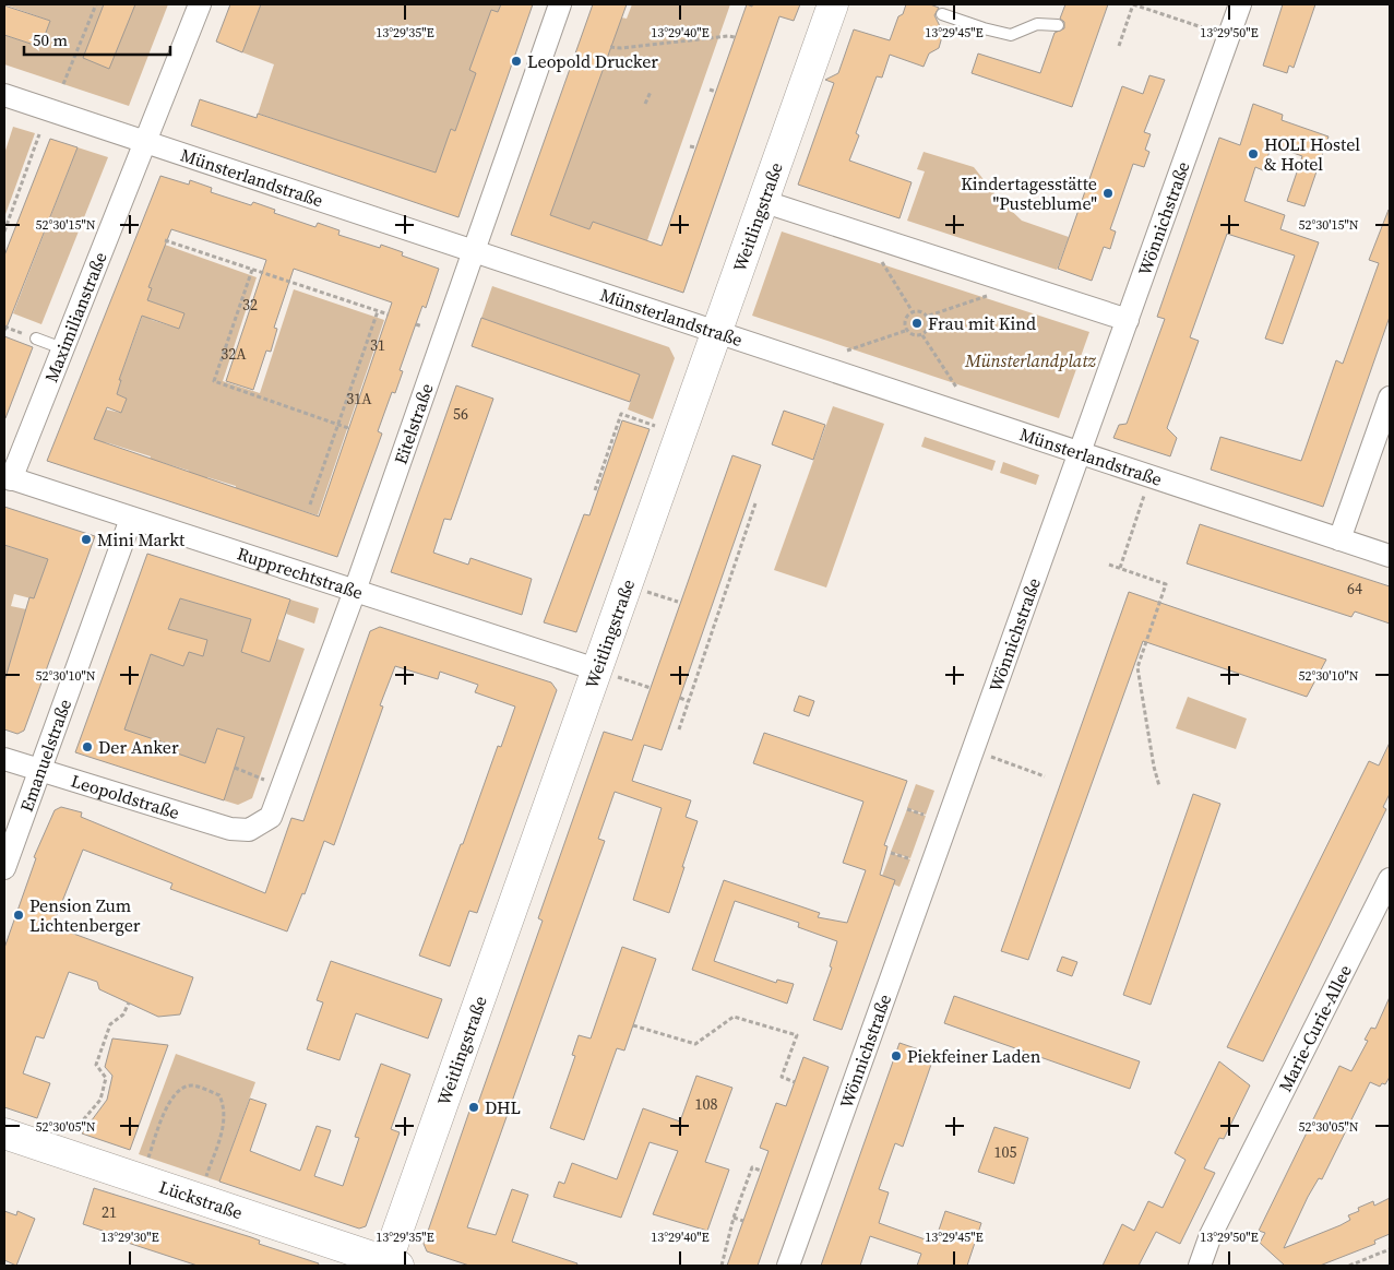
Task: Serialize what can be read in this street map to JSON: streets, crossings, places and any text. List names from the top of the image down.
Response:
{
  "streets": {
    "street": [
      "Münsterlandstraße",
      "Weitlingstraße",
      "Wönnichstraße",
      "Maximilianstraße",
      "Eitelstraße",
      "Rupprechtstraße",
      "Emanuelstraße",
      "Leopoldstraße",
      "Marie-Curie-Allee",
      "Lückstraße"
    ]
  },
  "crossings": [
    ["Münsterlandstraße", "Weitlingstraße"],
    ["Münsterlandstraße", "Wönnichstraße"],
    ["Münsterlandstraße", "Maximilianstraße"],
    ["Münsterlandstraße", "Eitelstraße"],
    ["Weitlingstraße", "Rupprechtstraße"],
    ["Weitlingstraße", "Lückstraße"],
    ["Maximilianstraße", "Rupprechtstraße"],
    ["Eitelstraße", "Rupprechtstraße"],
    ["Eitelstraße", "Leopoldstraße"],
    ["Rupprechtstraße", "Emanuelstraße"],
    ["Emanuelstraße", "Leopoldstraße"]
  ],
  "parks": ["Münsterlandplatz"],
  "places": [
    "Leopold Drucker",
    "HOLI Hostel & Hotel",
    "Kindertagesstätte \"Pusteblume\"",
    "Frau mit Kind",
    "Mini Markt",
    "Der Anker",
    "Pension Zum Lichtenberger",
    "Piekfeiner Laden",
    "DHL"
  ],
  "house_numbers": [
    "32",
    "31",
    "32A",
    "31A",
    "56",
    "64",
    "108",
    "105",
    "21"
  ],
  "scale_bar": "50 m",
  "coordinates": [
    "13°29'35\"E",
    "13°29'40\"E",
    "13°29'45\"E",
    "13°29'50\"E",
    "52°30'15\"N",
    "52°30'10\"N",
    "52°30'05\"N",
    "13°29'30\"E"
  ]
}
